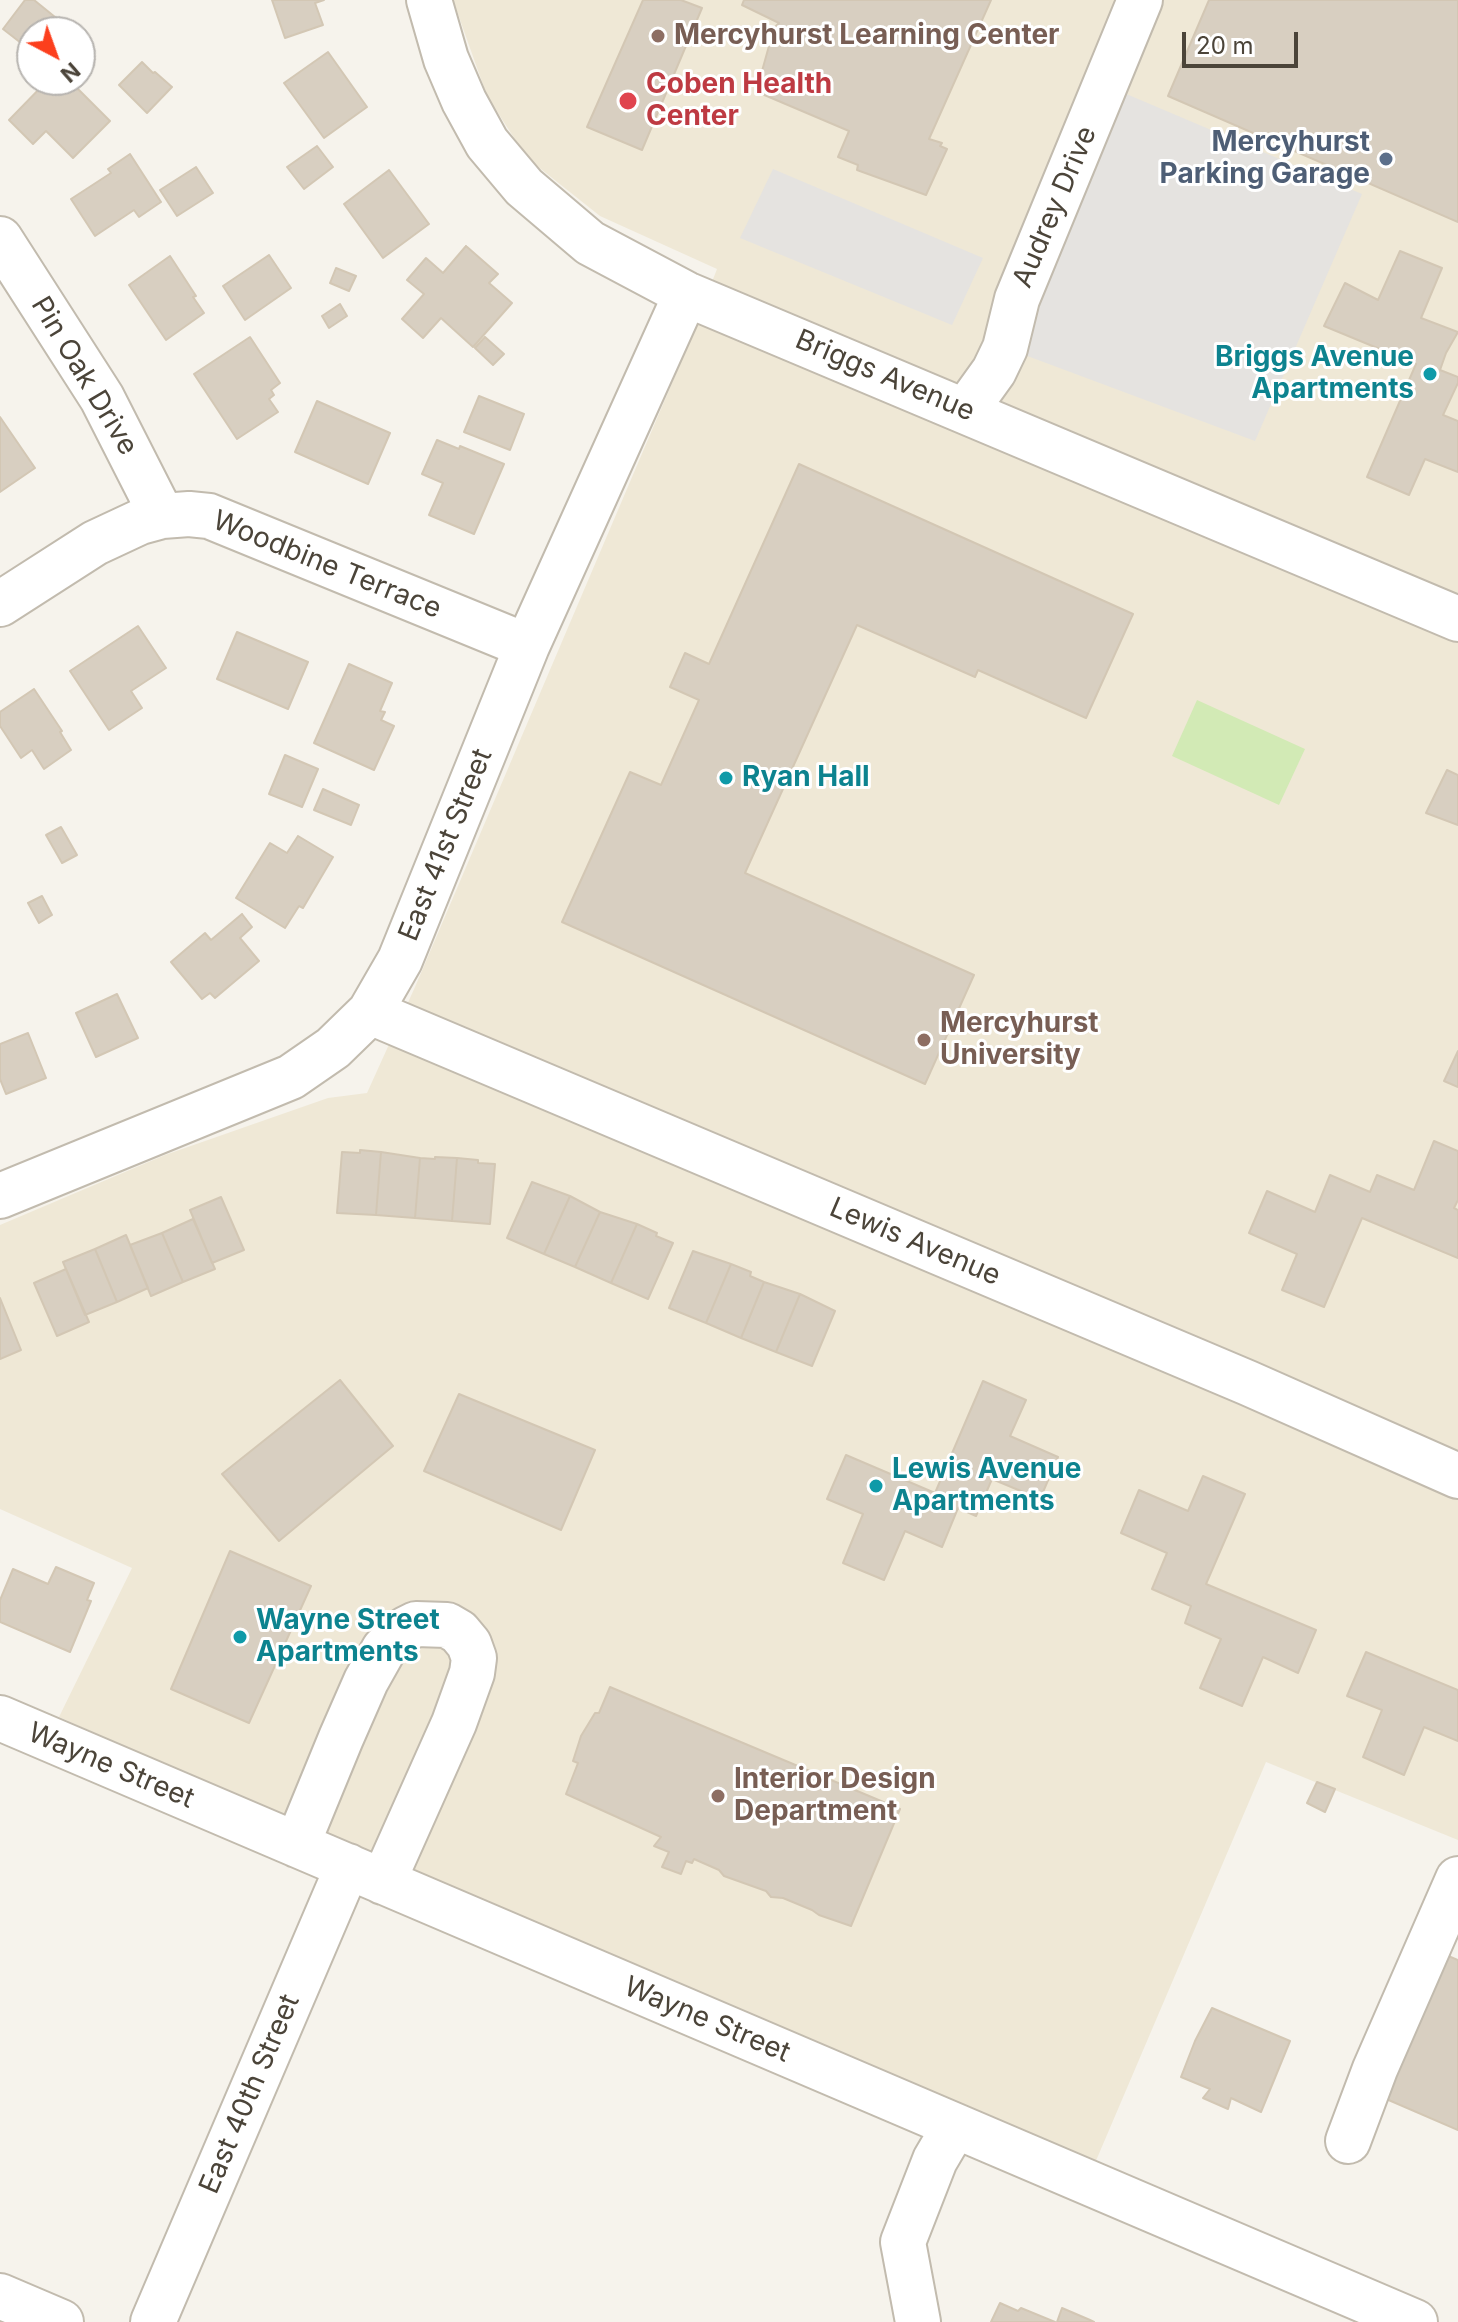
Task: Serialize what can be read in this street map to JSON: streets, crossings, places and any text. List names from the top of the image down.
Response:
{
  "streets": {
    "street": [
      "Audrey Drive",
      "Pin Oak Drive",
      "Briggs Avenue",
      "Woodbine Terrace",
      "East 41st Street",
      "Lewis Avenue",
      "Wayne Street",
      "East 40th Street"
    ]
  },
  "crossings": [
    ["Audrey Drive", "Briggs Avenue"],
    ["Pin Oak Drive", "Woodbine Terrace"],
    ["Briggs Avenue", "East 41st Street"],
    ["Woodbine Terrace", "East 41st Street"],
    ["East 41st Street", "Lewis Avenue"],
    ["Wayne Street", "East 40th Street"]
  ],
  "places": [
    "Mercyhurst Learning Center",
    "Coben Health Center",
    "Mercyhurst Parking Garage",
    "Briggs Avenue Apartments",
    "Ryan Hall",
    "Mercyhurst University",
    "Lewis Avenue Apartments",
    "Wayne Street Apartments",
    "Interior Design Department"
  ],
  "scale_bar": "20 m",
  "north": "bottom right"
}
